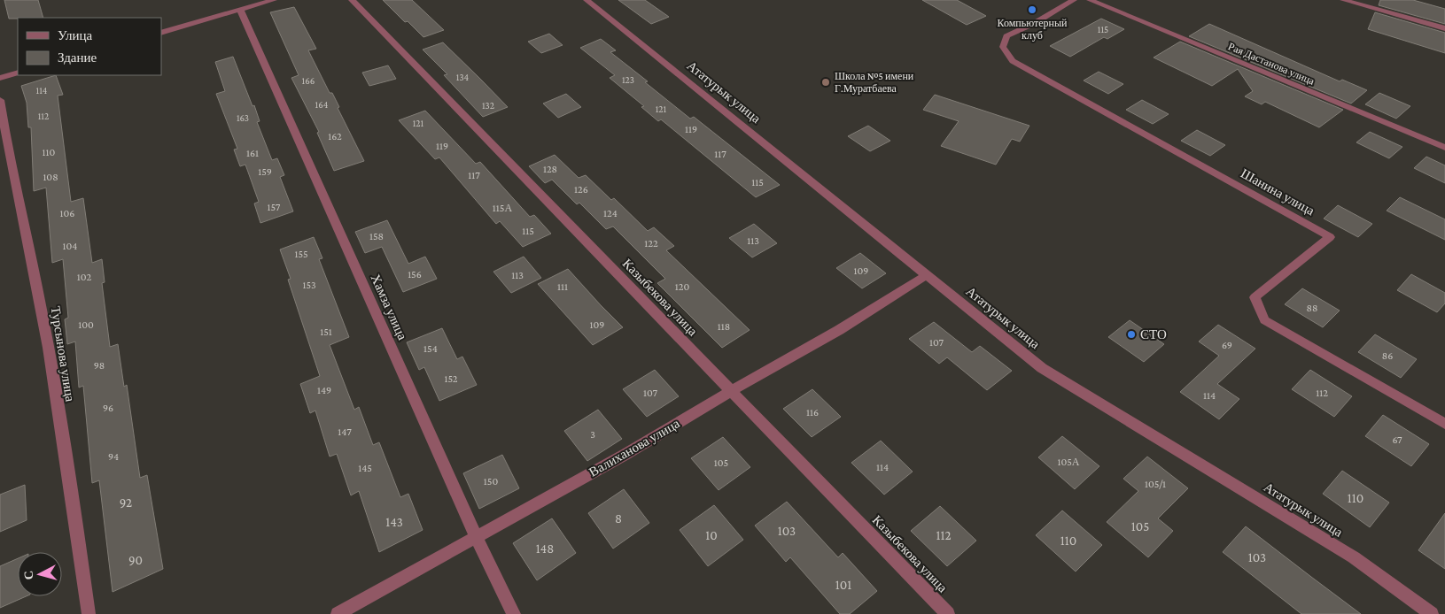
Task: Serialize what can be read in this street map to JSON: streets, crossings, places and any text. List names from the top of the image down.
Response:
{
  "streets": {
    "street": [
      "Рая Дастанова улица",
      "Ататурык улица",
      "Шанина улица",
      "Казыбекова улица",
      "Хамза улица",
      "Турсынова улица",
      "Валиханова улица"
    ]
  },
  "crossings": [
    ["Ататурык улица", "Валиханова улица"],
    ["Казыбекова улица", "Валиханова улица"],
    ["Хамза улица", "Валиханова улица"]
  ],
  "places": ["Компьютерный клуб", "Школа №5 имени Г.Муратбаева", "СТО"],
  "house_numbers": [
    "115",
    "134",
    "123",
    "166",
    "114",
    "164",
    "132",
    "121",
    "112",
    "163",
    "121",
    "119",
    "162",
    "119",
    "110",
    "161",
    "117",
    "128",
    "159",
    "117",
    "108",
    "115",
    "126",
    "157",
    "115А",
    "106",
    "124",
    "115",
    "158",
    "113",
    "122",
    "104",
    "155",
    "109",
    "156",
    "113",
    "102",
    "153",
    "111",
    "120",
    "88",
    "100",
    "109",
    "118",
    "151",
    "107",
    "69",
    "154",
    "86",
    "98",
    "152",
    "149",
    "107",
    "112",
    "114",
    "96",
    "116",
    "147",
    "3",
    "67",
    "94",
    "105А",
    "105",
    "114",
    "145",
    "150",
    "105/1",
    "110",
    "92",
    "8",
    "143",
    "105",
    "103",
    "10",
    "112",
    "110",
    "148",
    "103",
    "90",
    "101"
  ],
  "legend": ["Улица", "Здание"],
  "north": "left"
}
